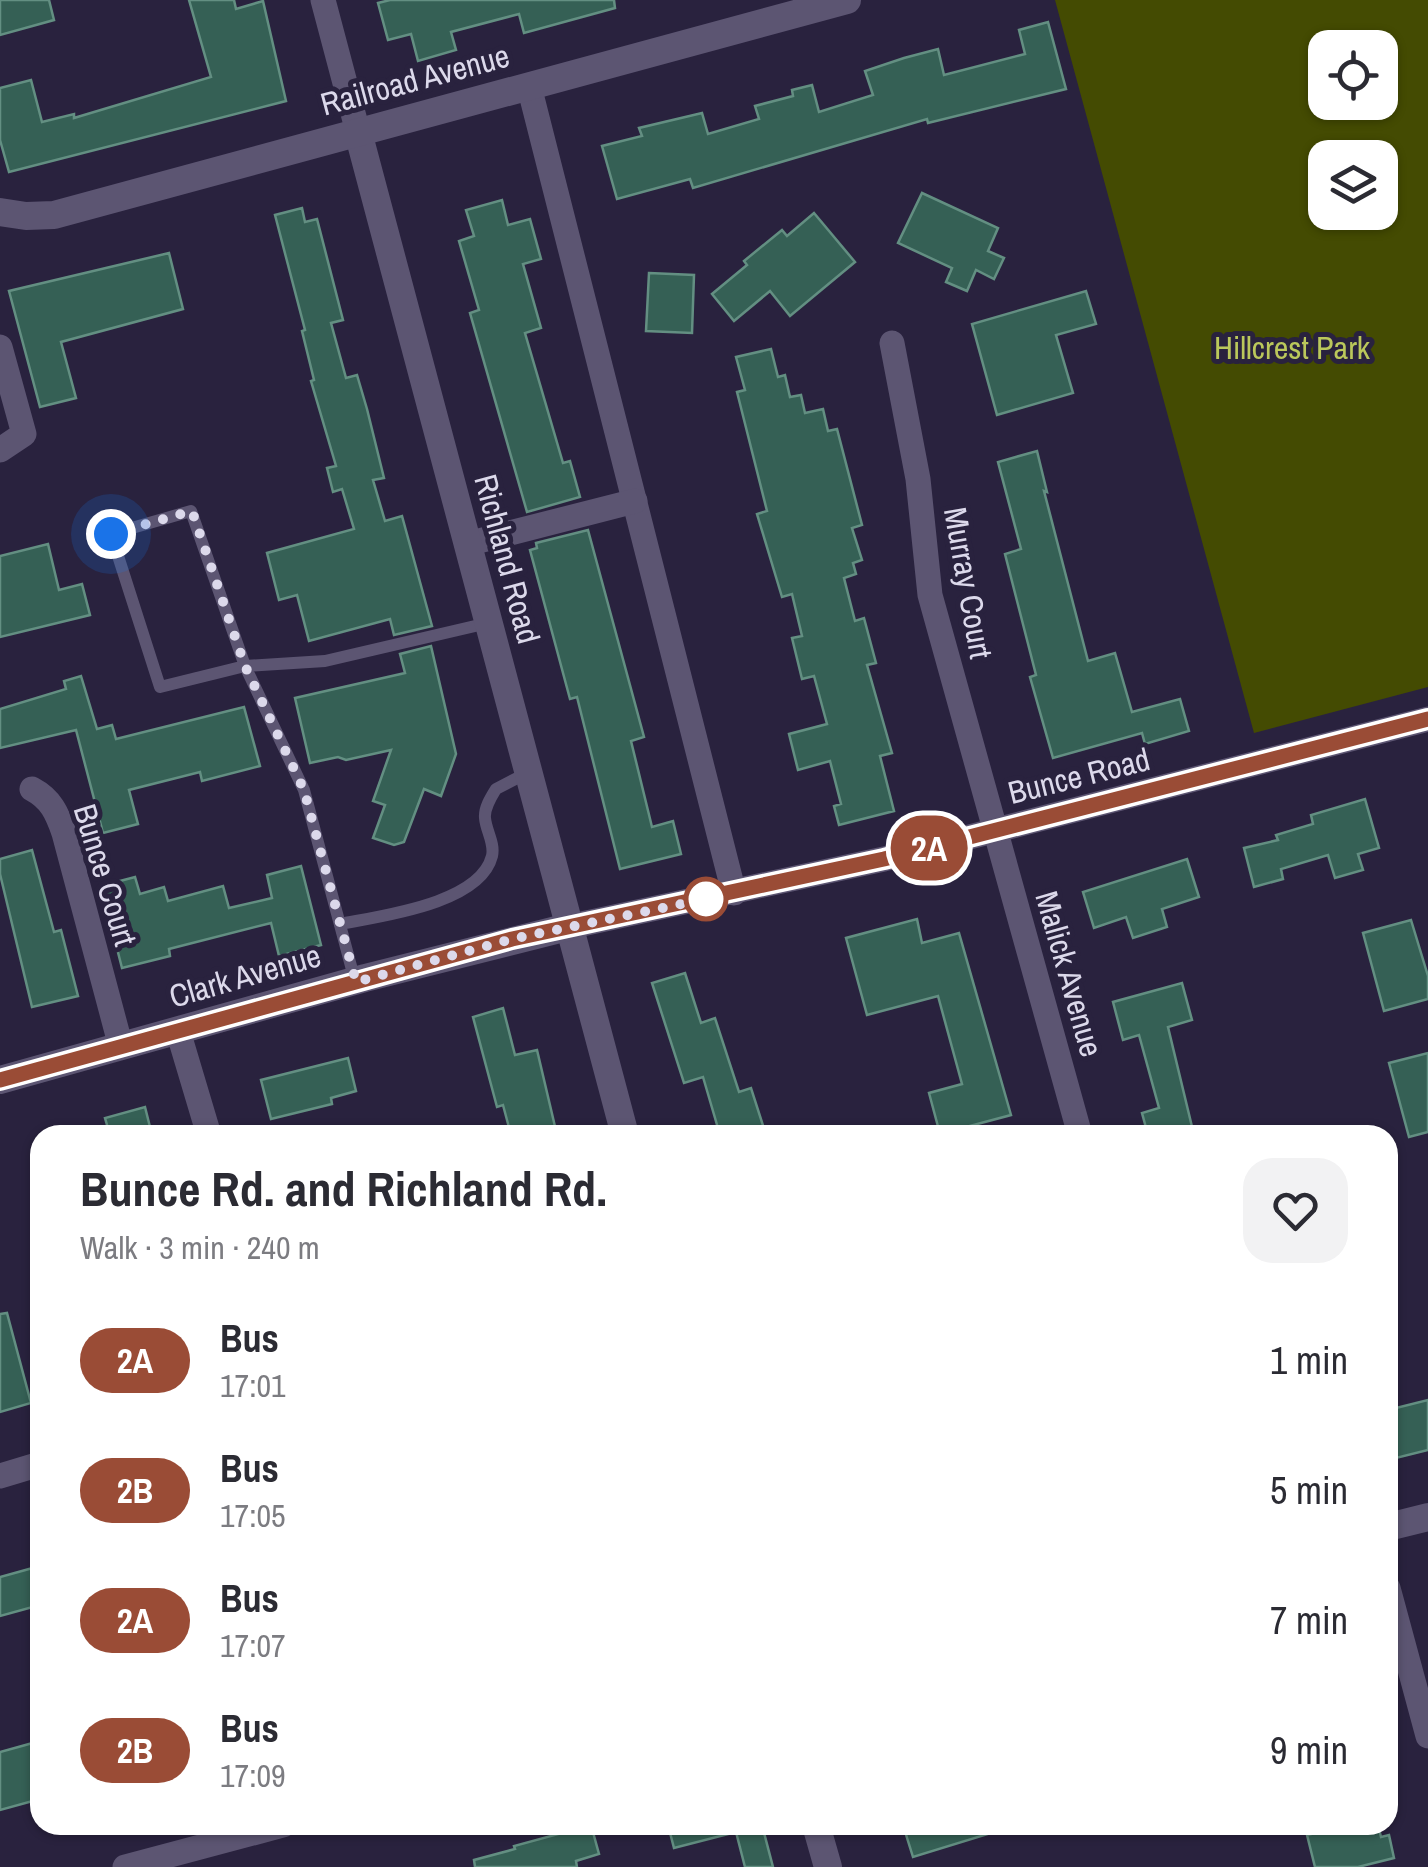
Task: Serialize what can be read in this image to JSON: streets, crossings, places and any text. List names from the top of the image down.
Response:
{
  "streets": {
    "street": [
      "Railroad Avenue",
      "Richland Road",
      "Murray Court",
      "Bunce Road",
      "Bunce Court",
      "Malick Avenue",
      "Clark Avenue"
    ]
  },
  "crossings": [
    ["Railroad Avenue", "Richland Road"],
    ["Richland Road", "Bunce Road"],
    ["Richland Road", "Clark Avenue"],
    ["Murray Court", "Bunce Road"],
    ["Murray Court", "Malick Avenue"],
    ["Bunce Road", "Malick Avenue"],
    ["Bunce Road", "Clark Avenue"],
    ["Bunce Court", "Clark Avenue"]
  ],
  "parks": ["Hillcrest Park"],
  "lines": ["bus line 2A"],
  "page": {
    "on_map": "2A",
    "heading": ["Bunce Rd. and Richland Rd.", "Walk · 3 min · 240 m"],
    "list": [
      {
        "mark": "2A",
        "name": "Bus",
        "note": "17:01",
        "value": "1 min"
      },
      {
        "mark": "2B",
        "name": "Bus",
        "note": "17:05",
        "value": "5 min"
      },
      {
        "mark": "2A",
        "name": "Bus",
        "note": "17:07",
        "value": "7 min"
      },
      {
        "mark": "2B",
        "name": "Bus",
        "note": "17:09",
        "value": "9 min"
      }
    ]
  }
}
